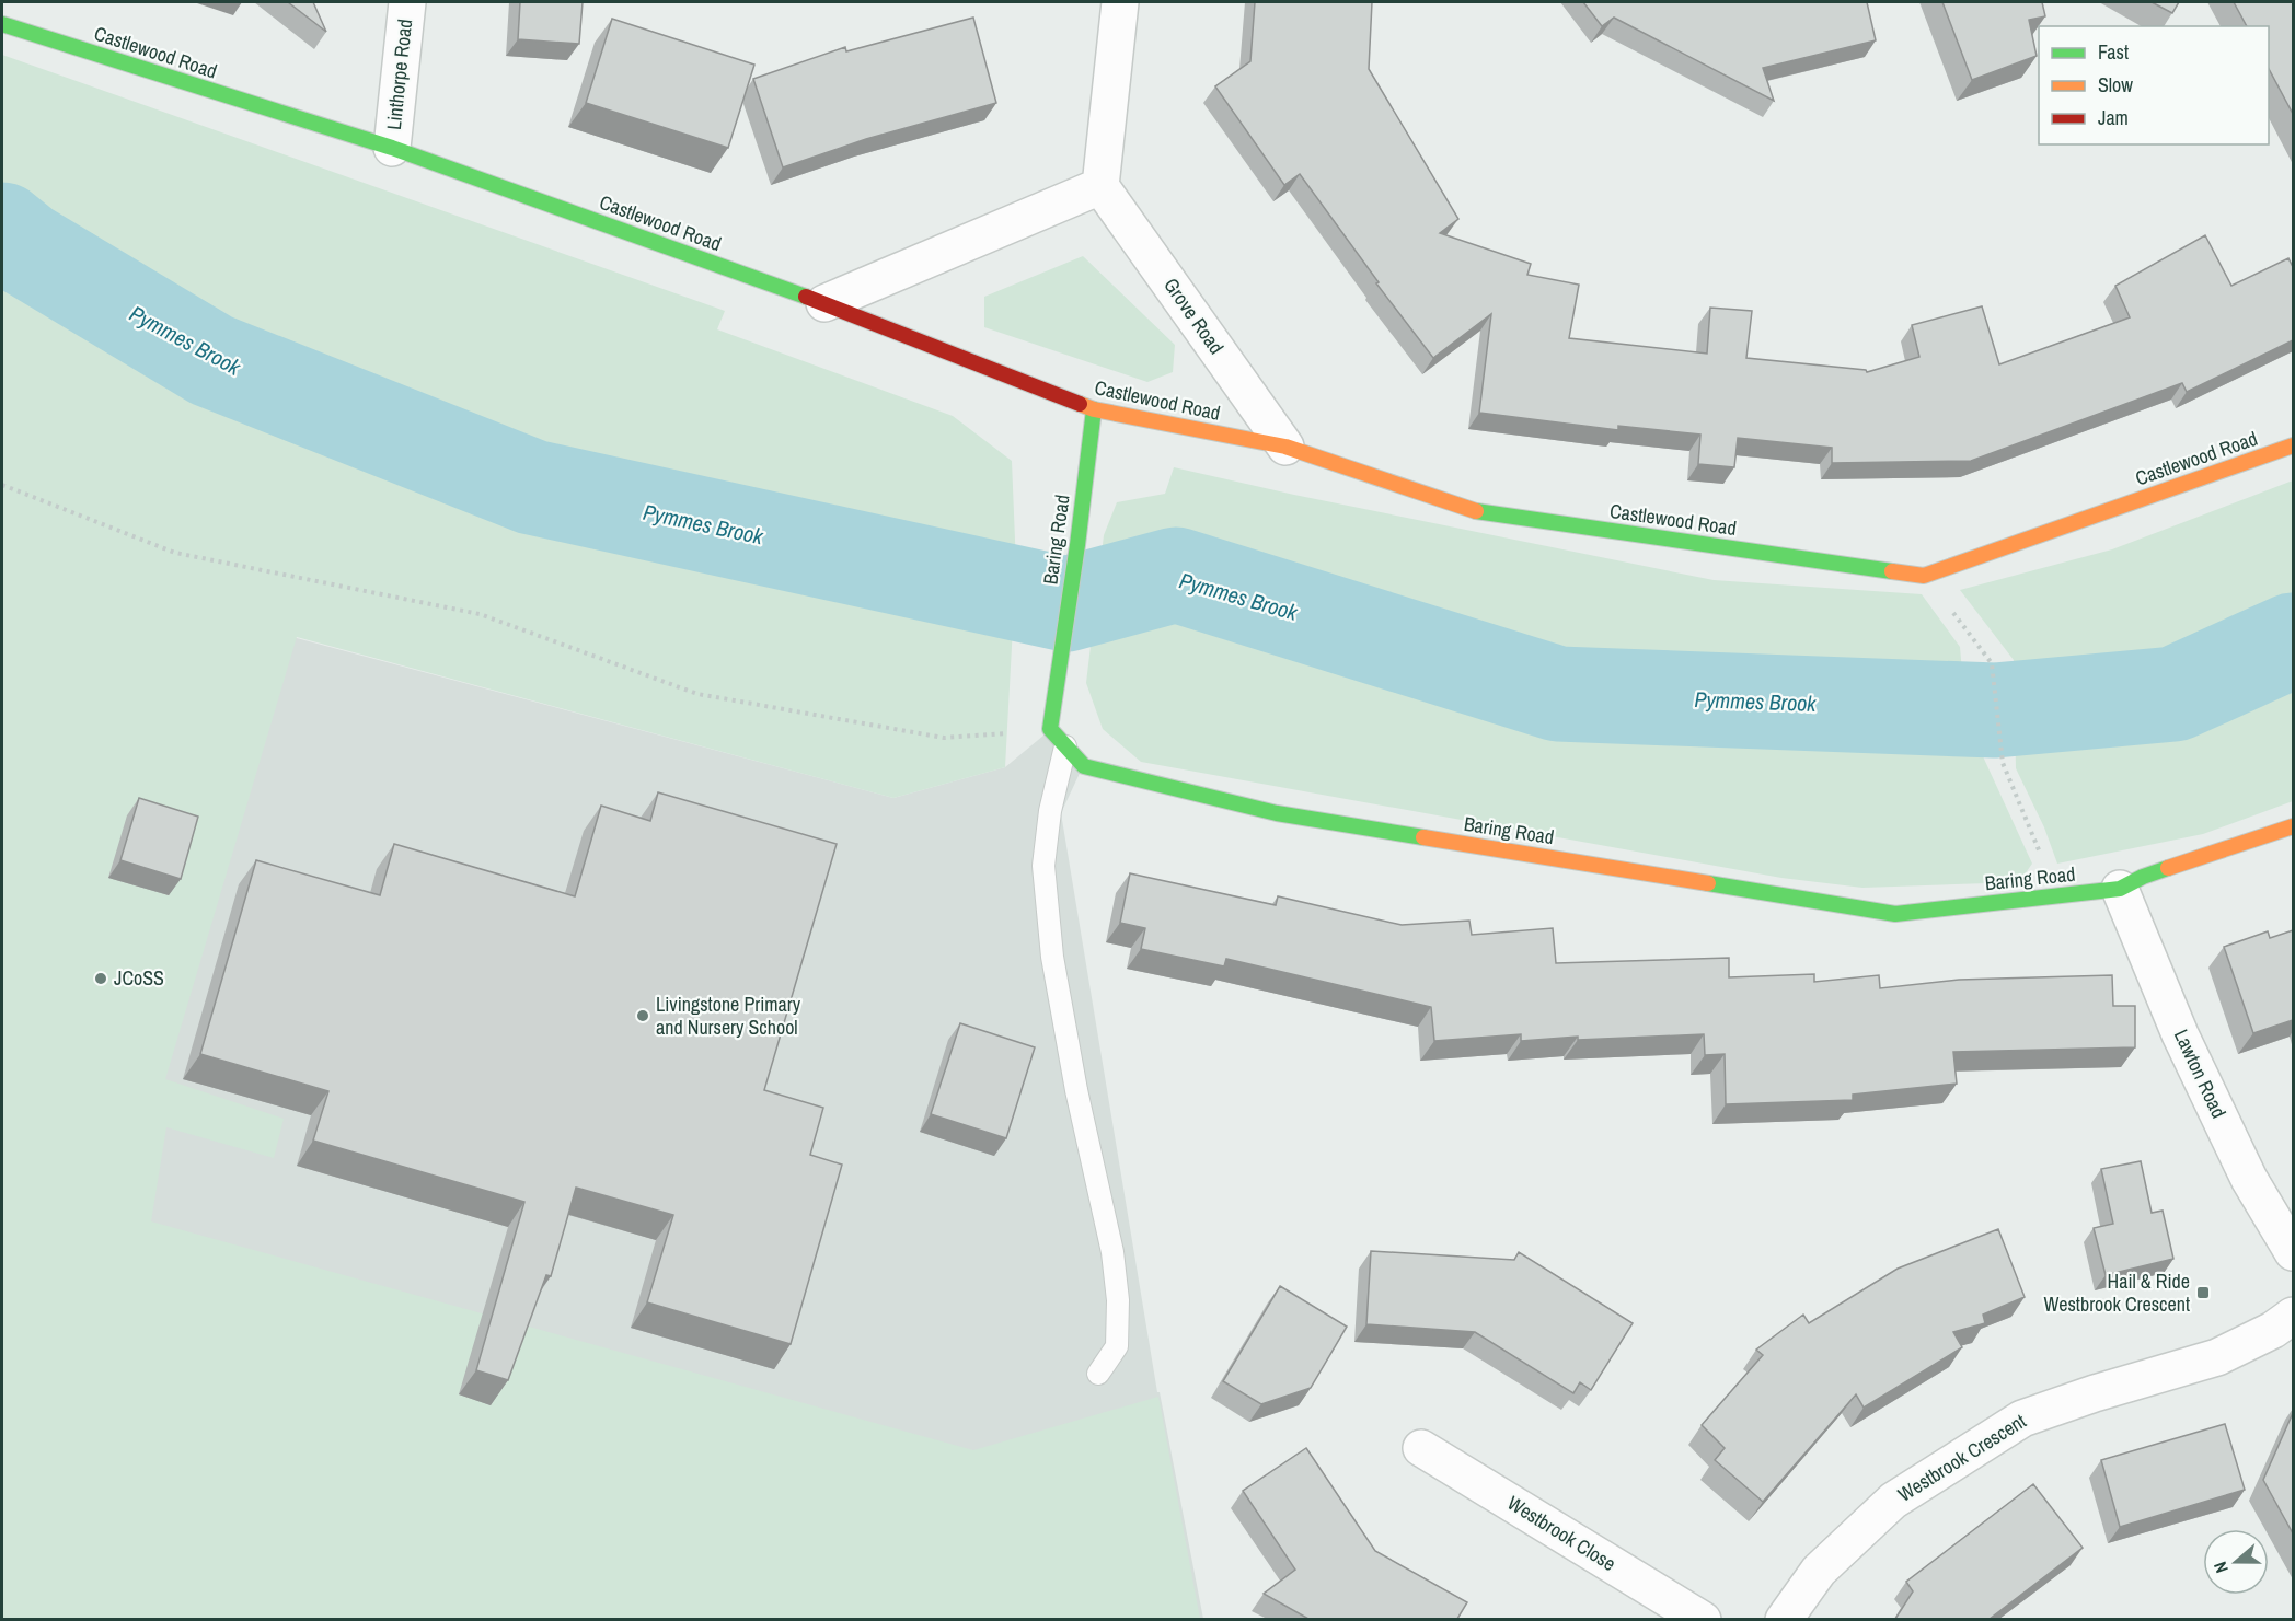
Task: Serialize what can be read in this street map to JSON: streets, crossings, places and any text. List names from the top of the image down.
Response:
{
  "streets": {
    "street": [
      "Castlewood Road",
      "Linthorpe Road",
      "Grove Road",
      "Baring Road",
      "Lawton Road",
      "Westbrook Crescent",
      "Westbrook Close"
    ]
  },
  "crossings": [
    ["Castlewood Road", "Linthorpe Road"],
    ["Castlewood Road", "Grove Road"],
    ["Castlewood Road", "Baring Road"],
    ["Baring Road", "Lawton Road"]
  ],
  "water": ["Pymmes Brook"],
  "places": {
    "other": ["JCoSS", "Livingstone Primary and Nursery School"],
    "transit": ["Hail & Ride Westbrook Crescent"]
  },
  "legend": ["Fast", "Slow", "Jam"],
  "north": "left"
}
